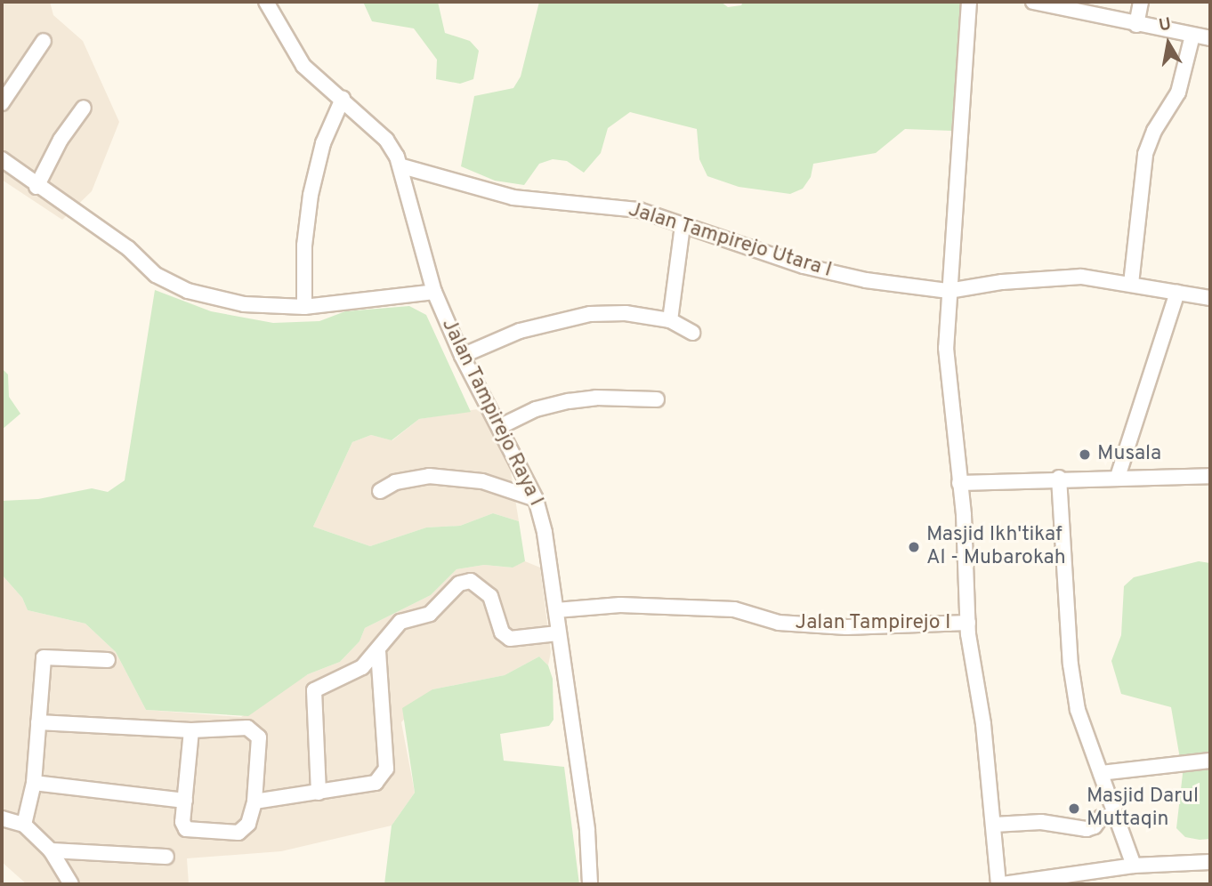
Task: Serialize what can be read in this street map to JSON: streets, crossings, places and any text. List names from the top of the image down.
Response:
{
  "streets": {
    "street": ["Jalan Tampirejo Utara I", "Jalan Tampirejo Raya I", "Jalan Tampirejo I"]
  },
  "crossings": [
    ["Jalan Tampirejo Utara I", "Jalan Tampirejo Raya I"],
    ["Jalan Tampirejo Raya I", "Jalan Tampirejo I"]
  ],
  "places": ["Musala", "Masjid Ikh'tikaf Al - Mubarokah", "Masjid Darul Muttaqin"],
  "north": "top"
}
